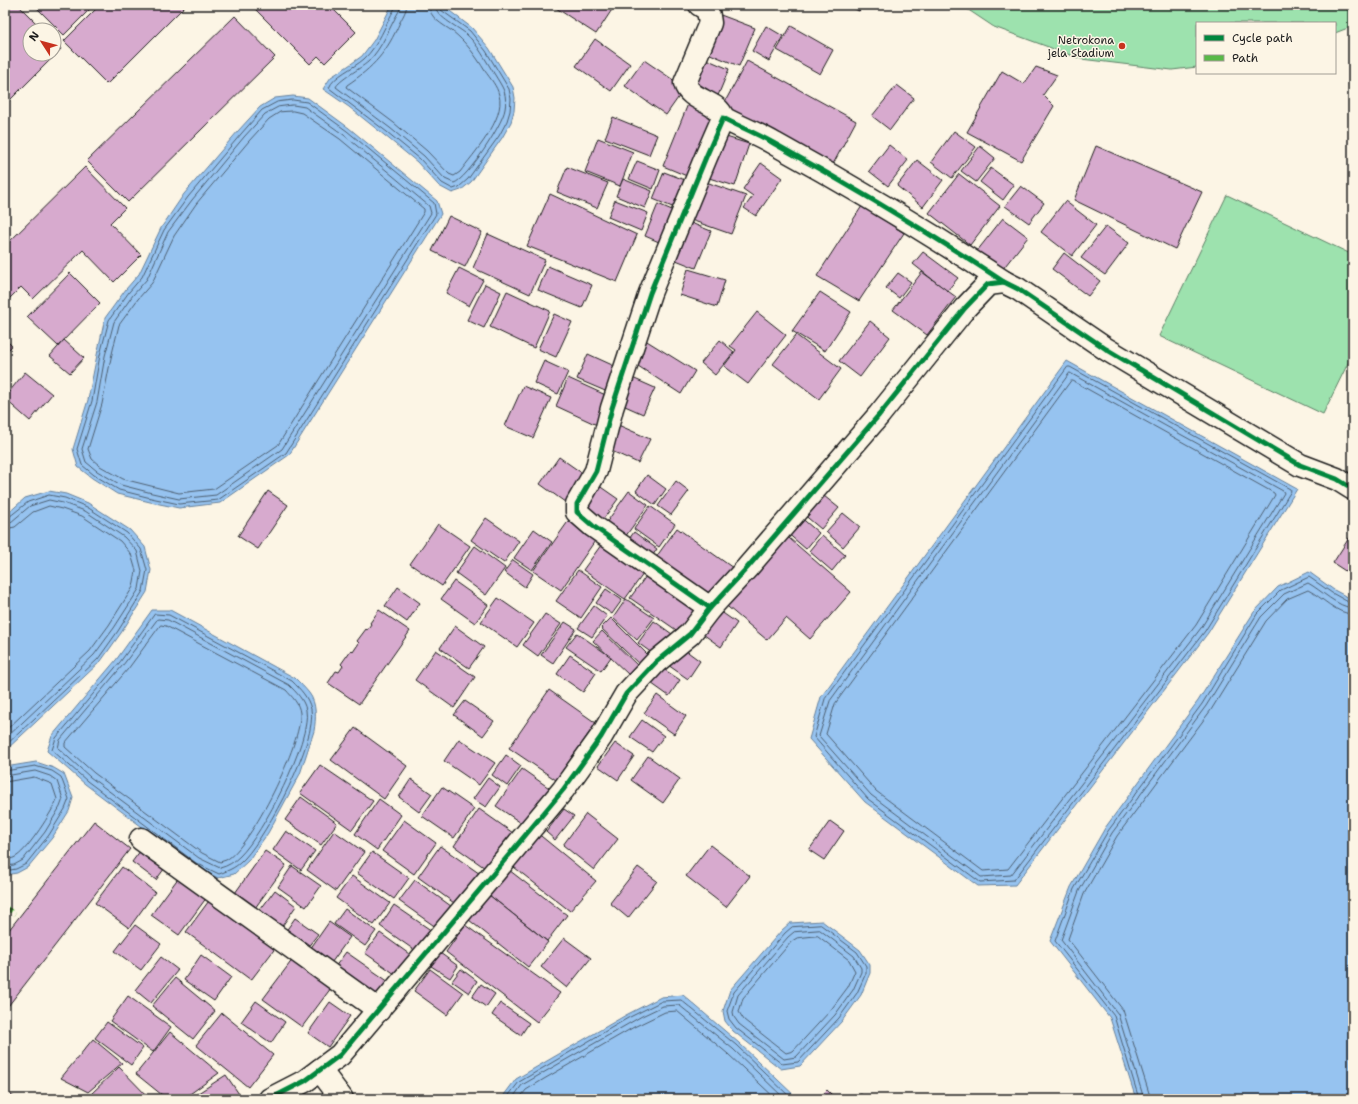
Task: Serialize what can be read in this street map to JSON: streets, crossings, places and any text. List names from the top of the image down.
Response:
{
  "places": ["Netrokona jela Stadium"],
  "legend": ["Cycle path", "Path"],
  "north": "top left"
}
